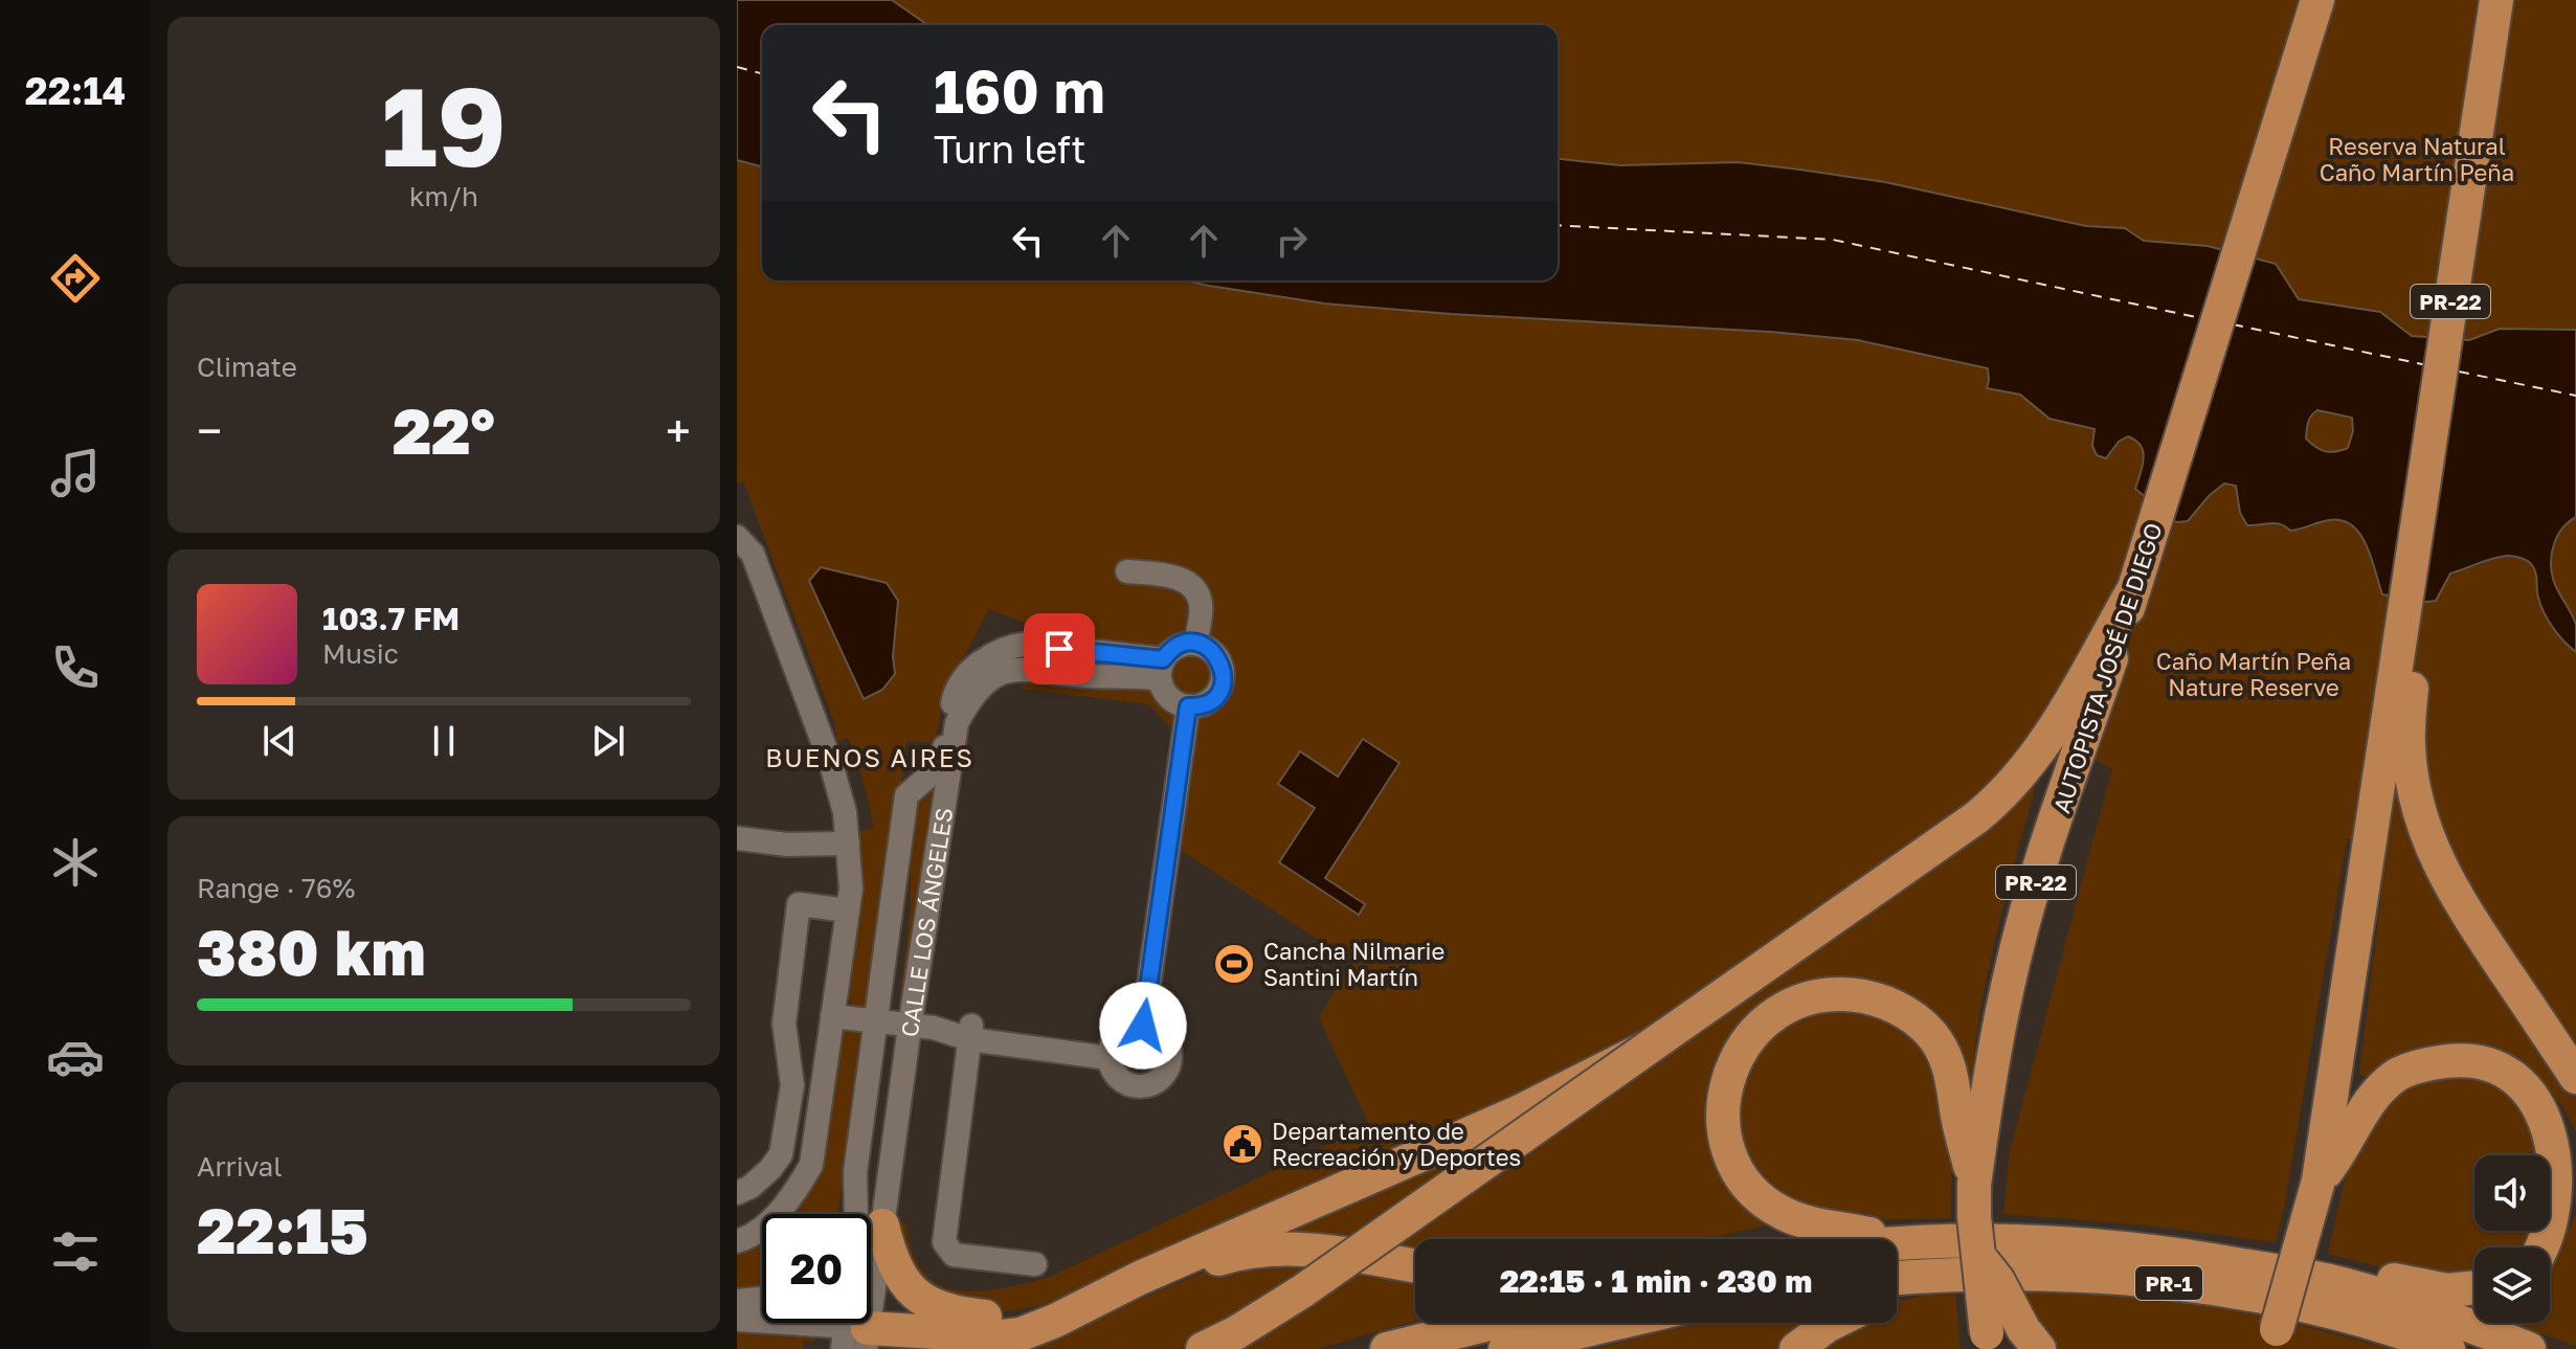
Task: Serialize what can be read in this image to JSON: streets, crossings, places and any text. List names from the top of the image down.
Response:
{
  "streets": {
    "highway": ["PR-22", "AUTOPISTA JOSÉ DE DIEGO", "PR-1"],
    "street": ["CALLE LOS ÁNGELES"]
  },
  "districts": ["BUENOS AIRES"],
  "parks": ["Reserva Natural Caño Martín Peña", "Caño Martín Peña Nature Reserve"],
  "places": {
    "sports": ["Cancha Nilmarie Santini Martín"],
    "public building": ["Departamento de Recreación y Deportes"]
  },
  "page": {
    "tabs": "22:14",
    "tile": [
      ["19", "km/h"],
      "Climate",
      ["Range · 76%", "380 km"],
      ["Arrival", "22:15"]
    ],
    "turn": ["160 m", "Turn left"],
    "heat": ["−", "22°", "+"],
    "song": ["103.7 FM", "Music"],
    "limit": "20",
    "trip": "22:15 · 1 min · 230 m"
  }
}
